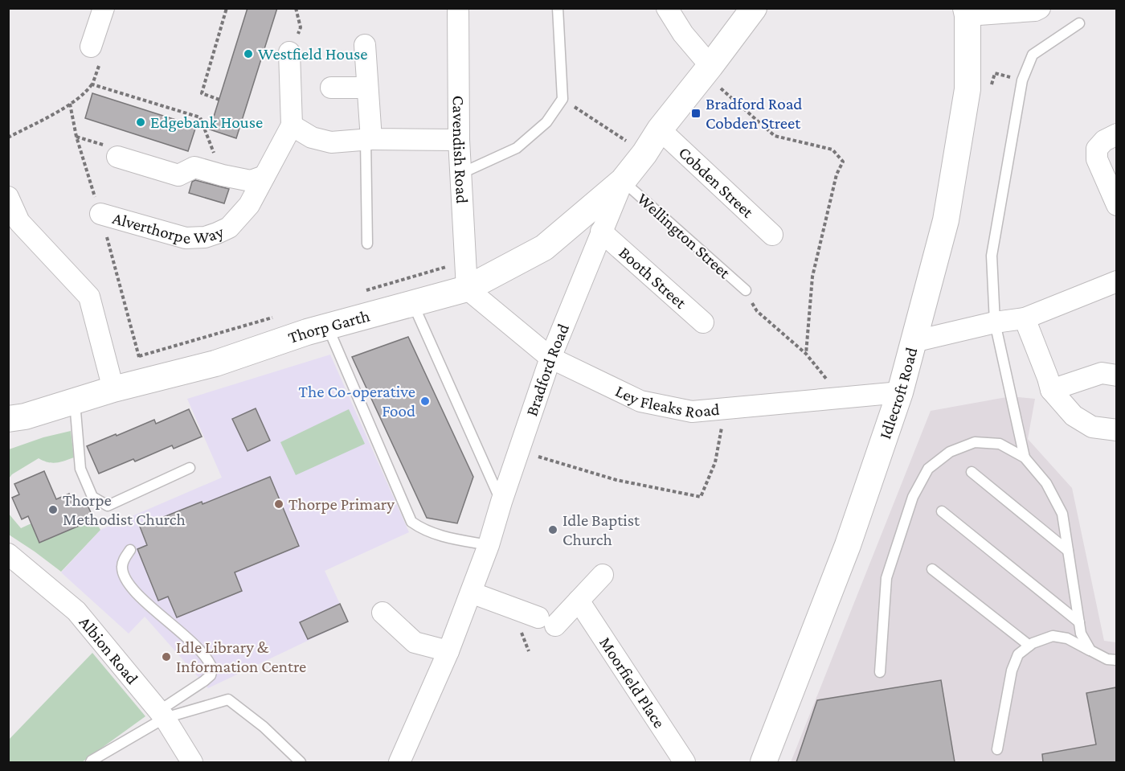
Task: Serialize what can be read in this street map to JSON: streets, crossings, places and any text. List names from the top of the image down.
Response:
{
  "streets": {
    "street": [
      "Cavendish Road",
      "Cobden Street",
      "Alverthorpe Way",
      "Booth Street",
      "Thorp Garth",
      "Bradford Road",
      "Idlecroft Road",
      "Ley Fleaks Road",
      "Albion Road",
      "Moorfield Place"
    ],
    "lane": ["Wellington Street"]
  },
  "crossings": [
    ["Cavendish Road", "Thorp Garth"],
    ["Cavendish Road", "Ley Fleaks Road"],
    ["Cobden Street", "Bradford Road"],
    ["Wellington Street", "Thorp Garth"],
    ["Wellington Street", "Bradford Road"],
    ["Booth Street", "Bradford Road"],
    ["Thorp Garth", "Bradford Road"],
    ["Thorp Garth", "Ley Fleaks Road"],
    ["Bradford Road", "Ley Fleaks Road"],
    ["Idlecroft Road", "Ley Fleaks Road"]
  ],
  "places": {
    "other": [
      "Westfield House",
      "Edgebank House",
      "The Co-operative Food",
      "Thorpe Primary",
      "Thorpe Methodist Church",
      "Idle Baptist Church",
      "Idle Library & Information Centre"
    ],
    "transit": ["Bradford Road Cobden Street"]
  }
}
